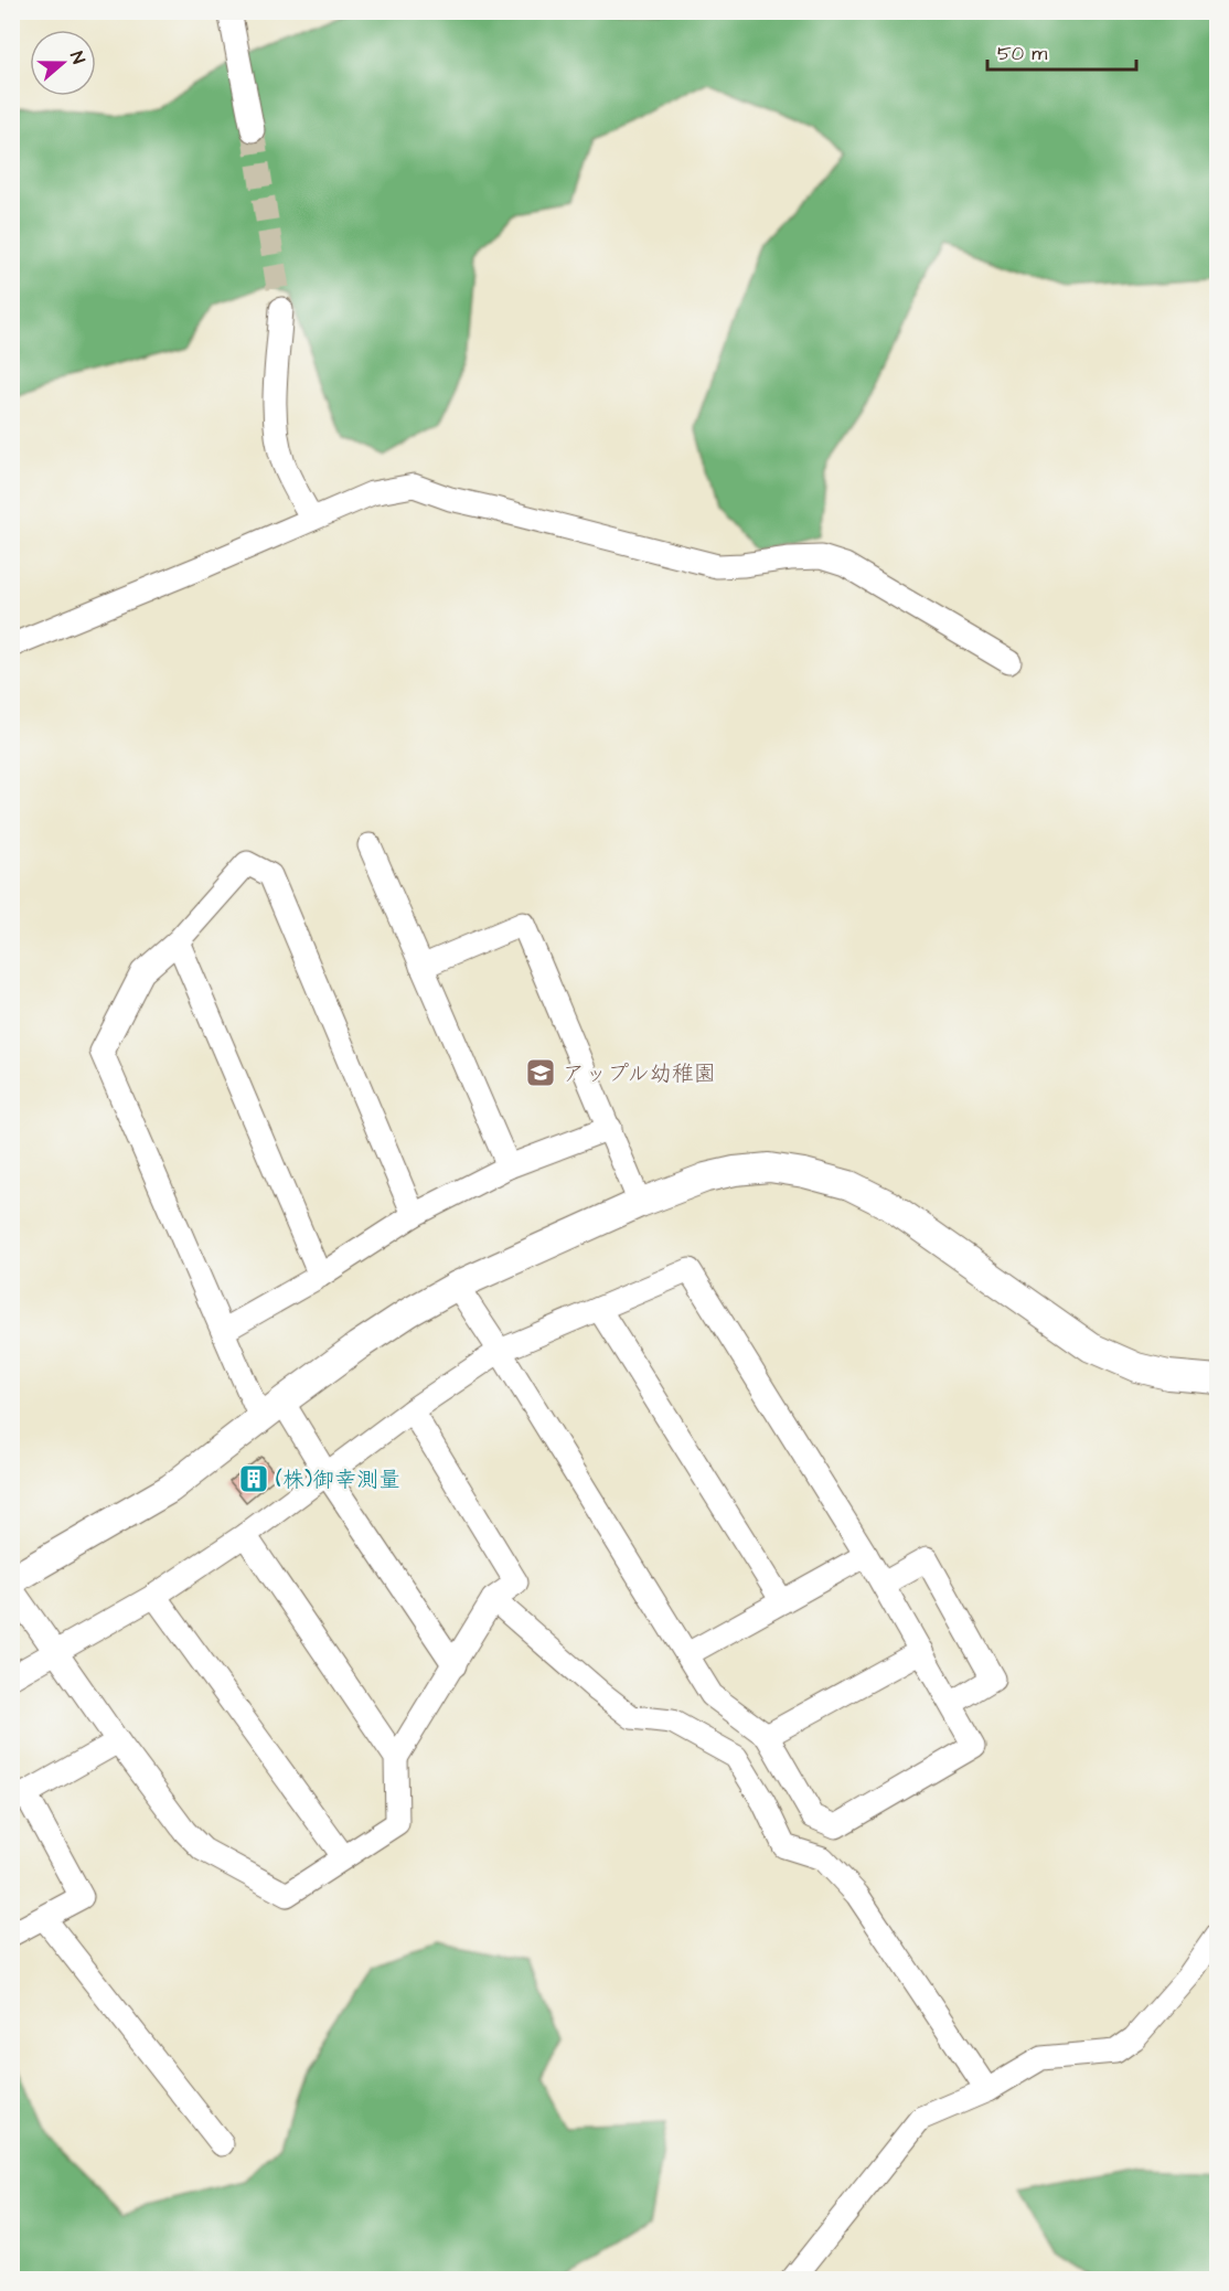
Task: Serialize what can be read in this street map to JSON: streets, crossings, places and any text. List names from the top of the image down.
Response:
{
  "places": {
    "school or university": ["アップル幼稚園"],
    "building": ["(株)御幸測量"]
  },
  "scale_bar": "50 m",
  "north": "right"
}
